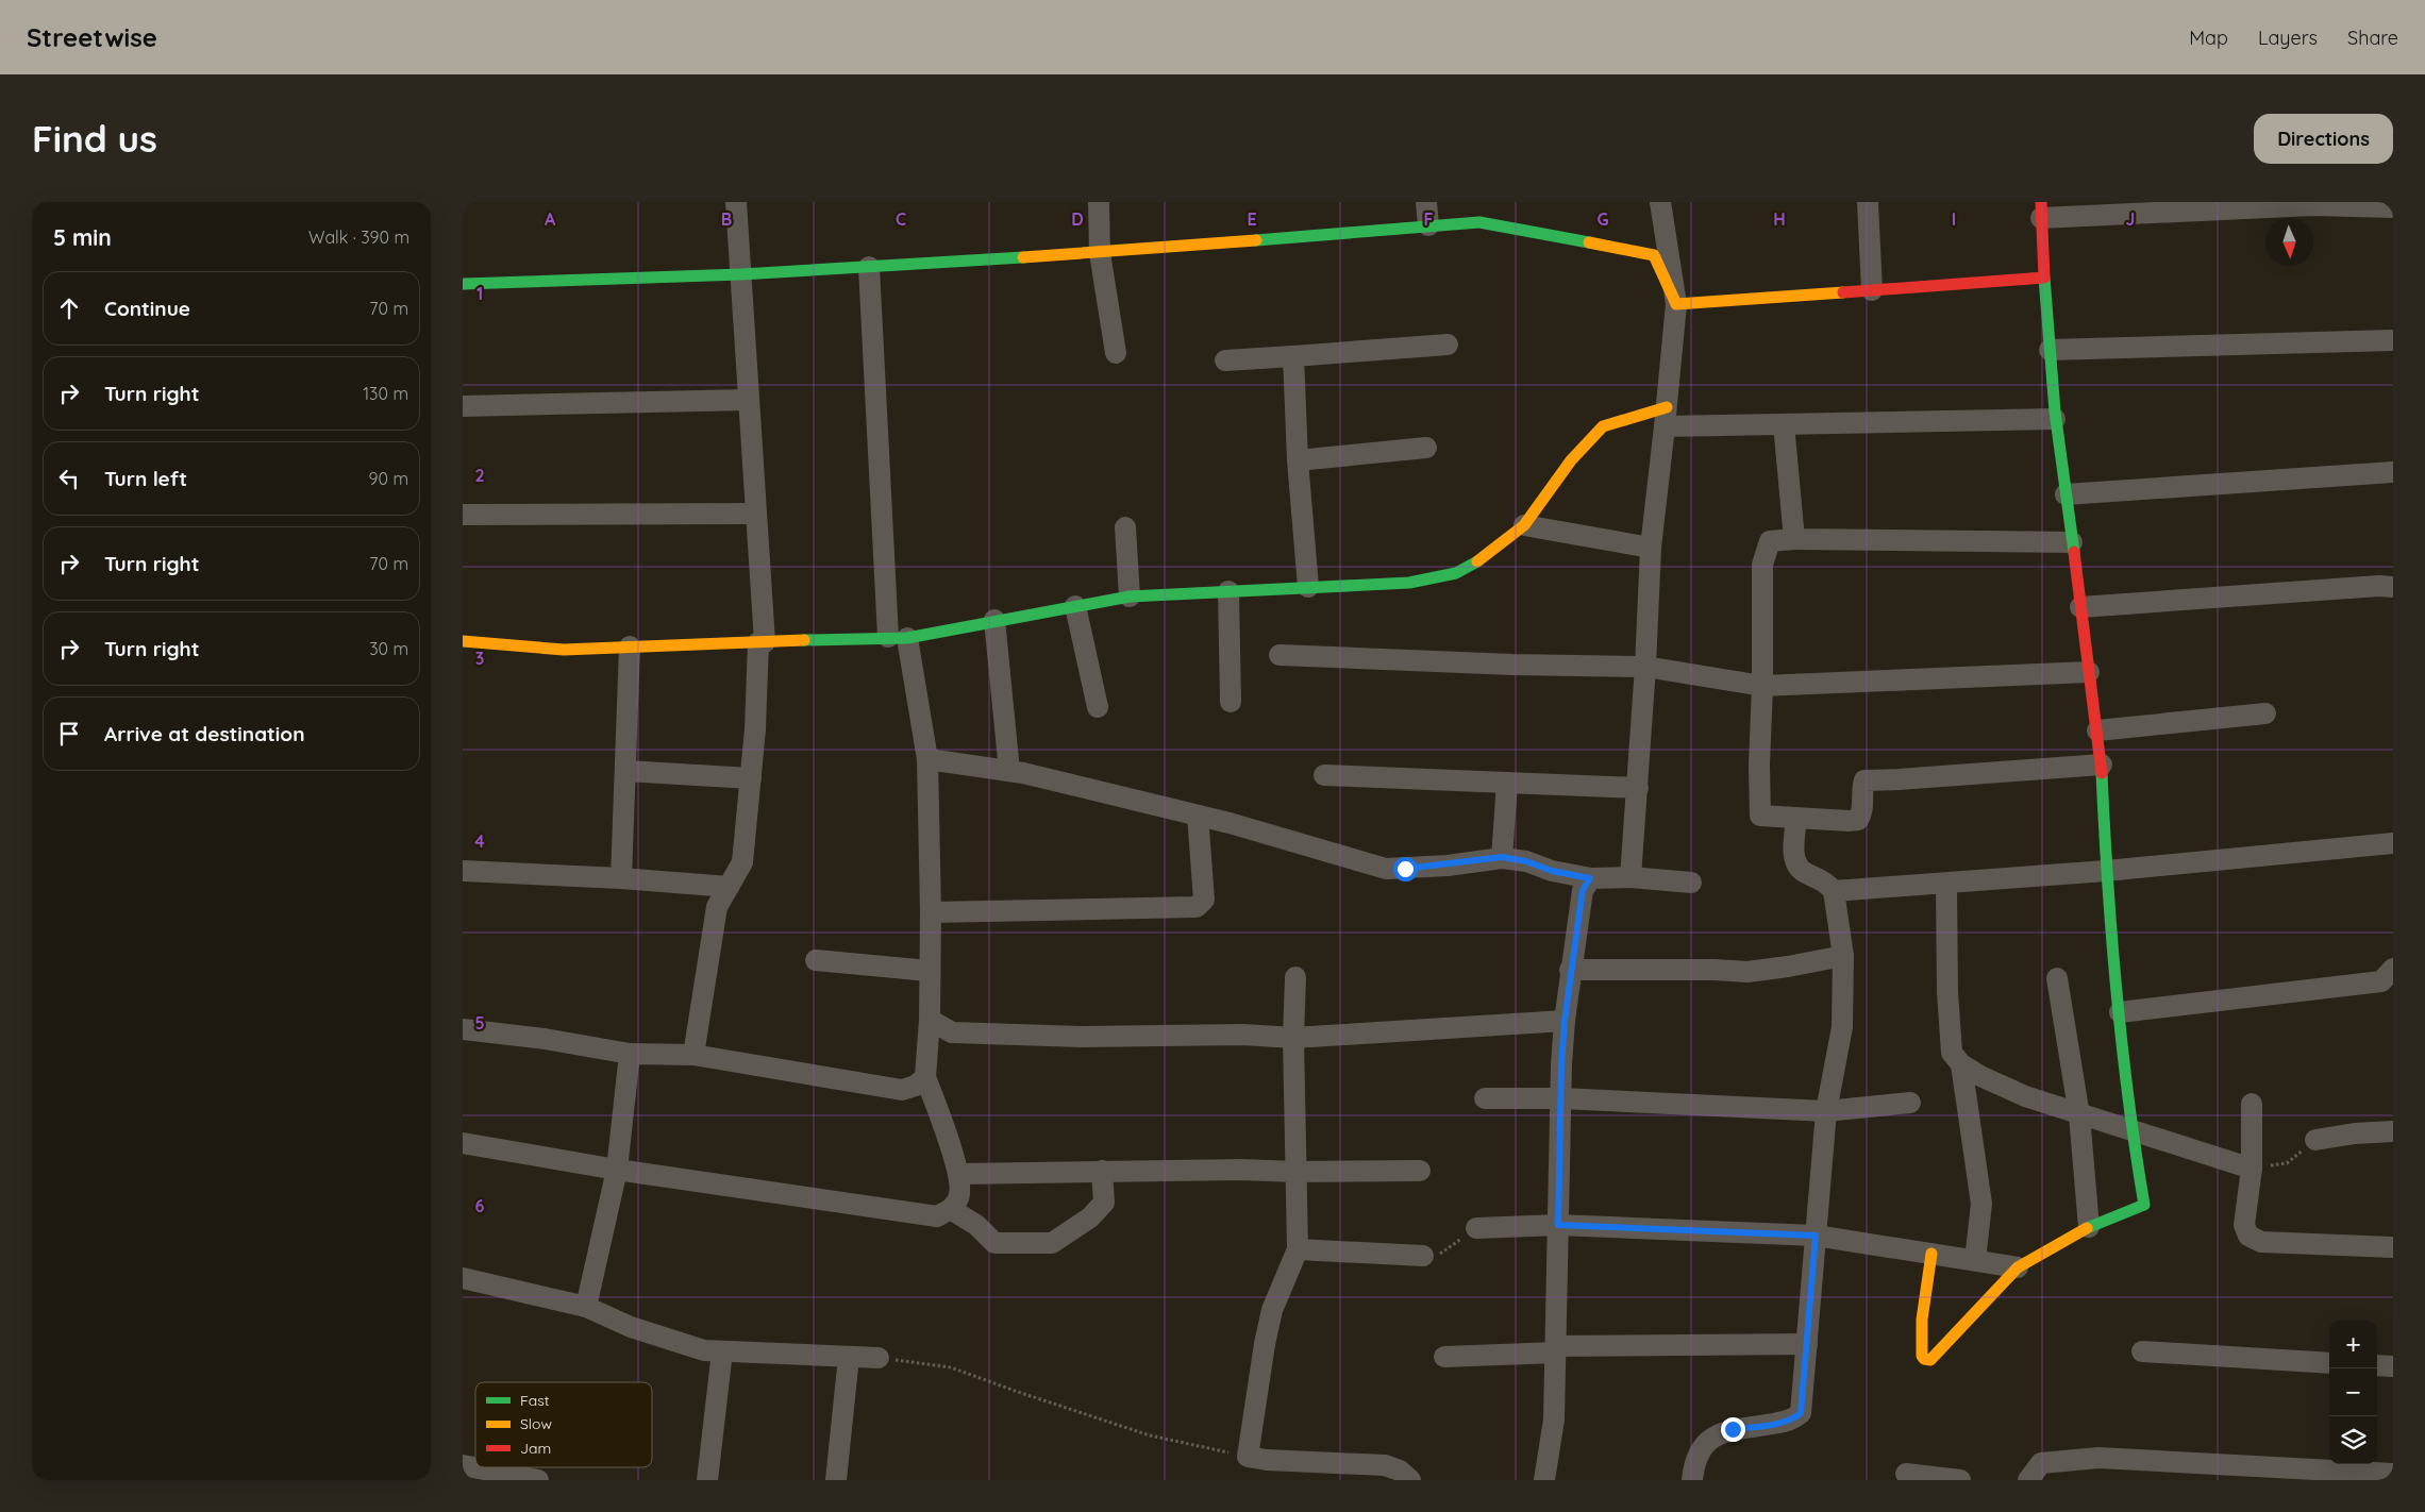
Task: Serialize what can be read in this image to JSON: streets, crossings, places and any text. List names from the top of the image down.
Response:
{
  "legend": ["Fast", "Slow", "Jam"],
  "north": "bottom",
  "page": {
    "header": "Streetwise",
    "nav": ["Map", "Layers", "Share"],
    "buttons": "Directions",
    "title": "Find us",
    "heading": ["5 min", "Walk · 390 m"],
    "list": [
      ["Continue", "70 m"],
      ["Turn right", "130 m"],
      ["Turn left", "90 m"],
      ["Turn right", "70 m"],
      ["Turn right", "30 m"],
      "Arrive at destination"
    ],
    "map_buttons": ["+", "−"]
  },
  "grid": {
    "columns": [
      "A",
      "B",
      "C",
      "D",
      "E",
      "F",
      "G",
      "H",
      "I",
      "J"
    ],
    "rows": [
      "1",
      "2",
      "3",
      "4",
      "5",
      "6"
    ]
  }
}
